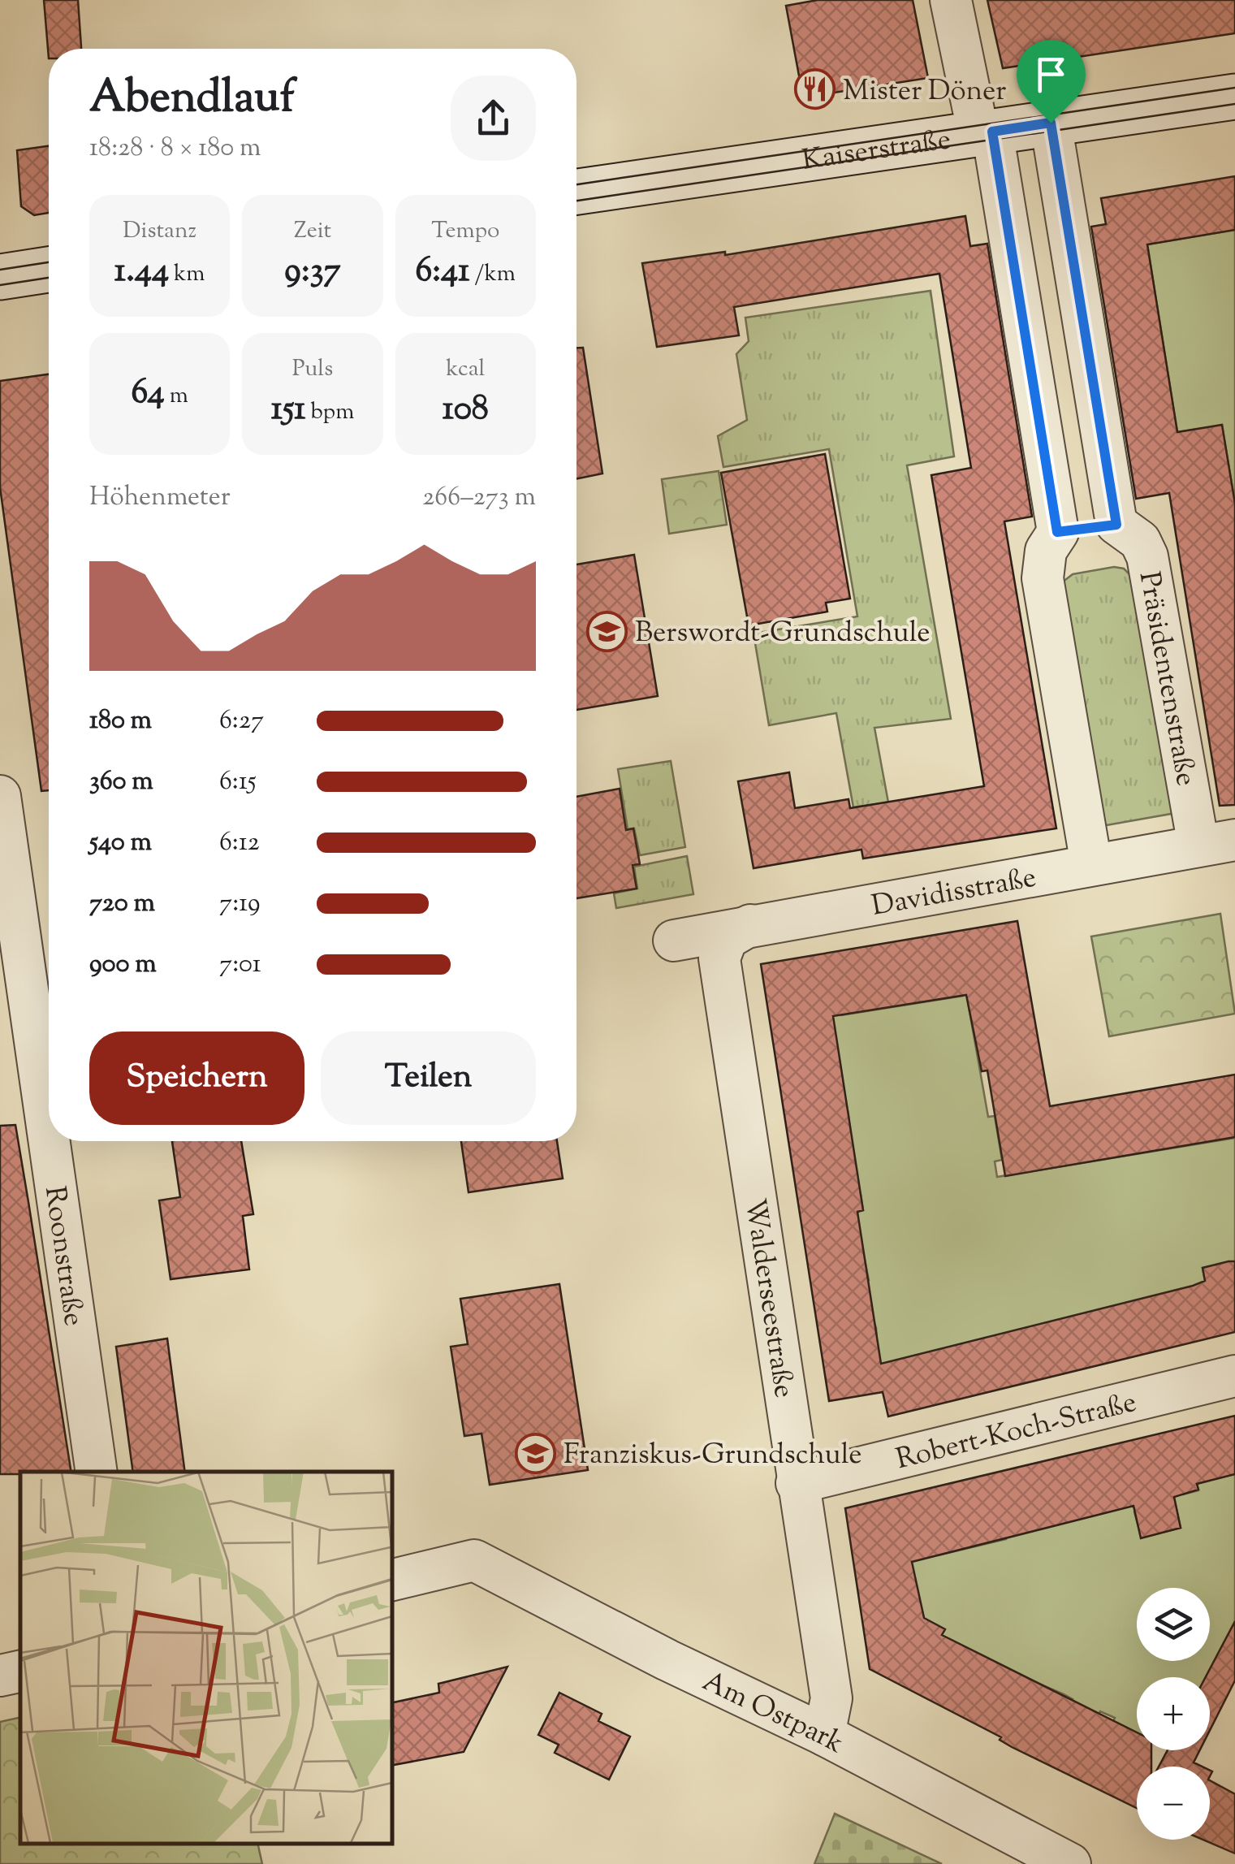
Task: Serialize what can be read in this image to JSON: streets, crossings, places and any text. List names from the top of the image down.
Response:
{
  "streets": {
    "main road": ["Kaiserstraße"],
    "street": [
      "Präsidentenstraße",
      "Davidisstraße",
      "Roonstraße",
      "Walderseestraße",
      "Robert-Koch-Straße",
      "Am Ostpark"
    ]
  },
  "crossings": [
    ["Präsidentenstraße", "Davidisstraße"],
    ["Davidisstraße", "Walderseestraße"],
    ["Walderseestraße", "Robert-Koch-Straße"],
    ["Walderseestraße", "Am Ostpark"]
  ],
  "places": {
    "restaurant": ["Mister Döner"],
    "school or university": ["Berswordt-Grundschule", "Franziskus-Grundschule"]
  },
  "page": {
    "heading": ["Abendlauf", "18:28 · 8 × 180 m"],
    "stats": [
      ["Distanz", "1.44 km"],
      ["Zeit", "9:37"],
      ["Tempo", "6:41 /km"],
      ["64 m"],
      ["Puls", "151 bpm"],
      ["kcal", "108"]
    ],
    "chart": ["Höhenmeter", "266–273 m"],
    "list": [
      {
        "name": "180 m",
        "note": "6:27"
      },
      {
        "name": "360 m",
        "note": "6:15"
      },
      {
        "name": "540 m",
        "note": "6:12"
      },
      {
        "name": "720 m",
        "note": "7:19"
      },
      {
        "name": "900 m",
        "note": "7:01"
      }
    ],
    "buttons": ["Speichern", "Teilen"],
    "map_buttons": ["+", "−"]
  }
}
